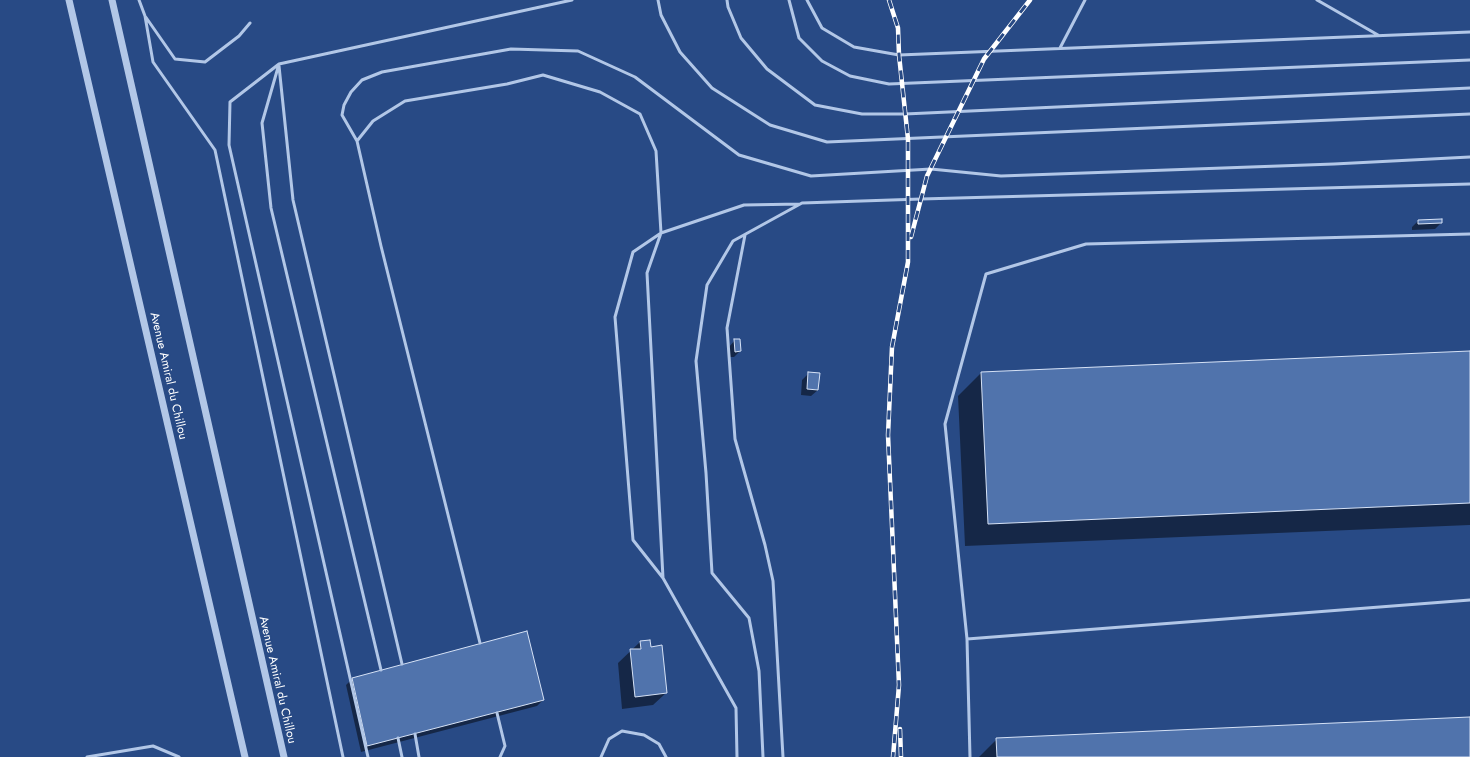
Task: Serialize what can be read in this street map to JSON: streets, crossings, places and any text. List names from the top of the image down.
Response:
{
  "streets": {
    "street": ["Avenue Amiral du Chillou"]
  }
}
